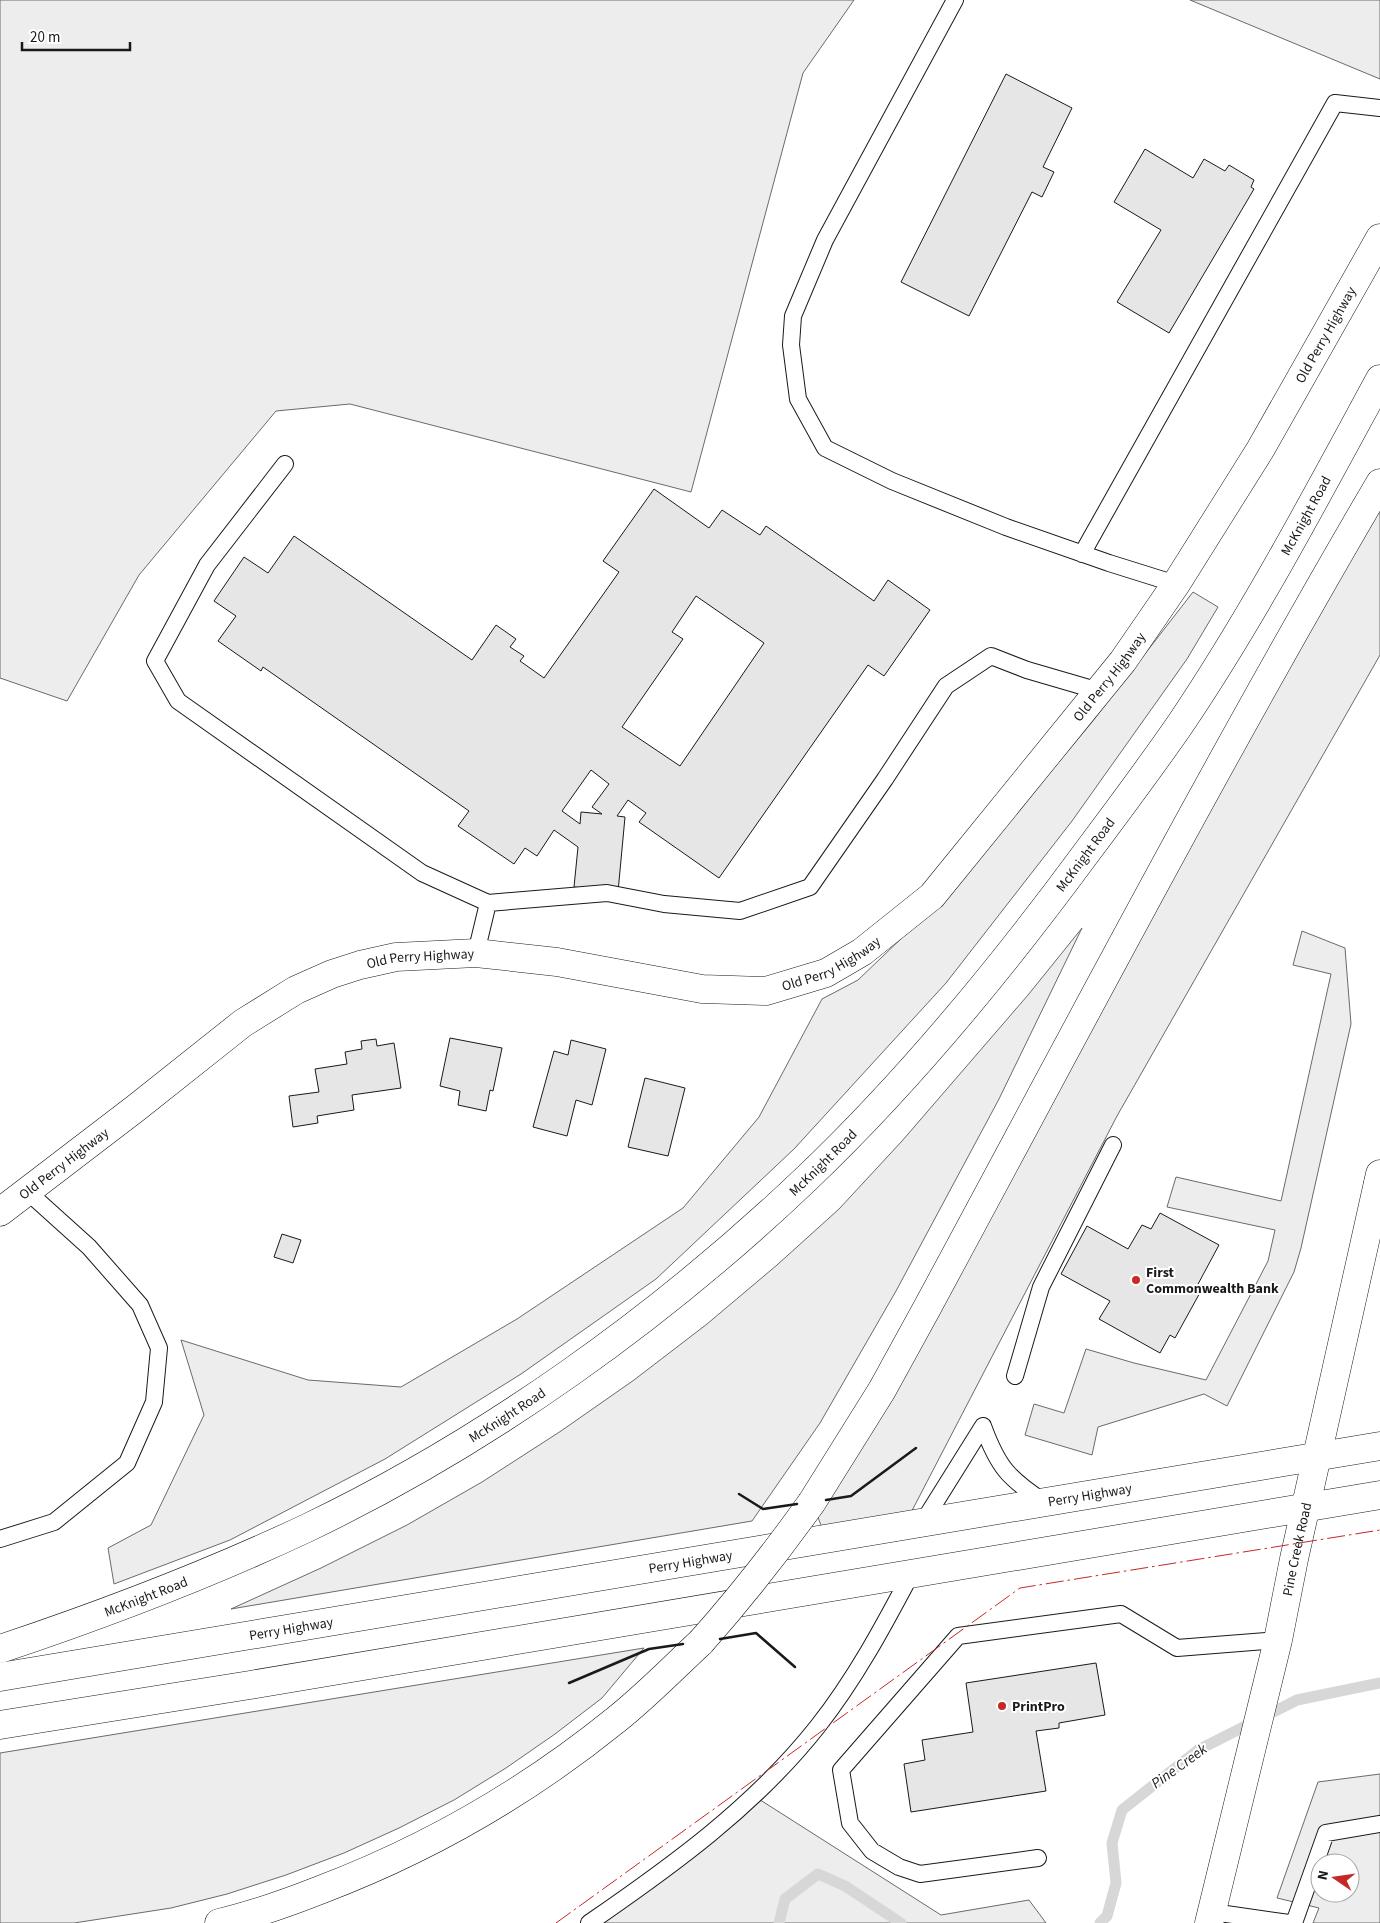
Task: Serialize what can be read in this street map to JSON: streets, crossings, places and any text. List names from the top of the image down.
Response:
{
  "streets": {
    "main road": [
      "Old Perry Highway",
      "McKnight Road",
      "Perry Highway",
      "Pine Creek Road"
    ]
  },
  "crossings": [
    ["Perry Highway", "Pine Creek Road"]
  ],
  "water": ["Pine Creek"],
  "places": ["First Commonwealth Bank", "PrintPro"],
  "scale_bar": "20 m",
  "north": "left"
}
